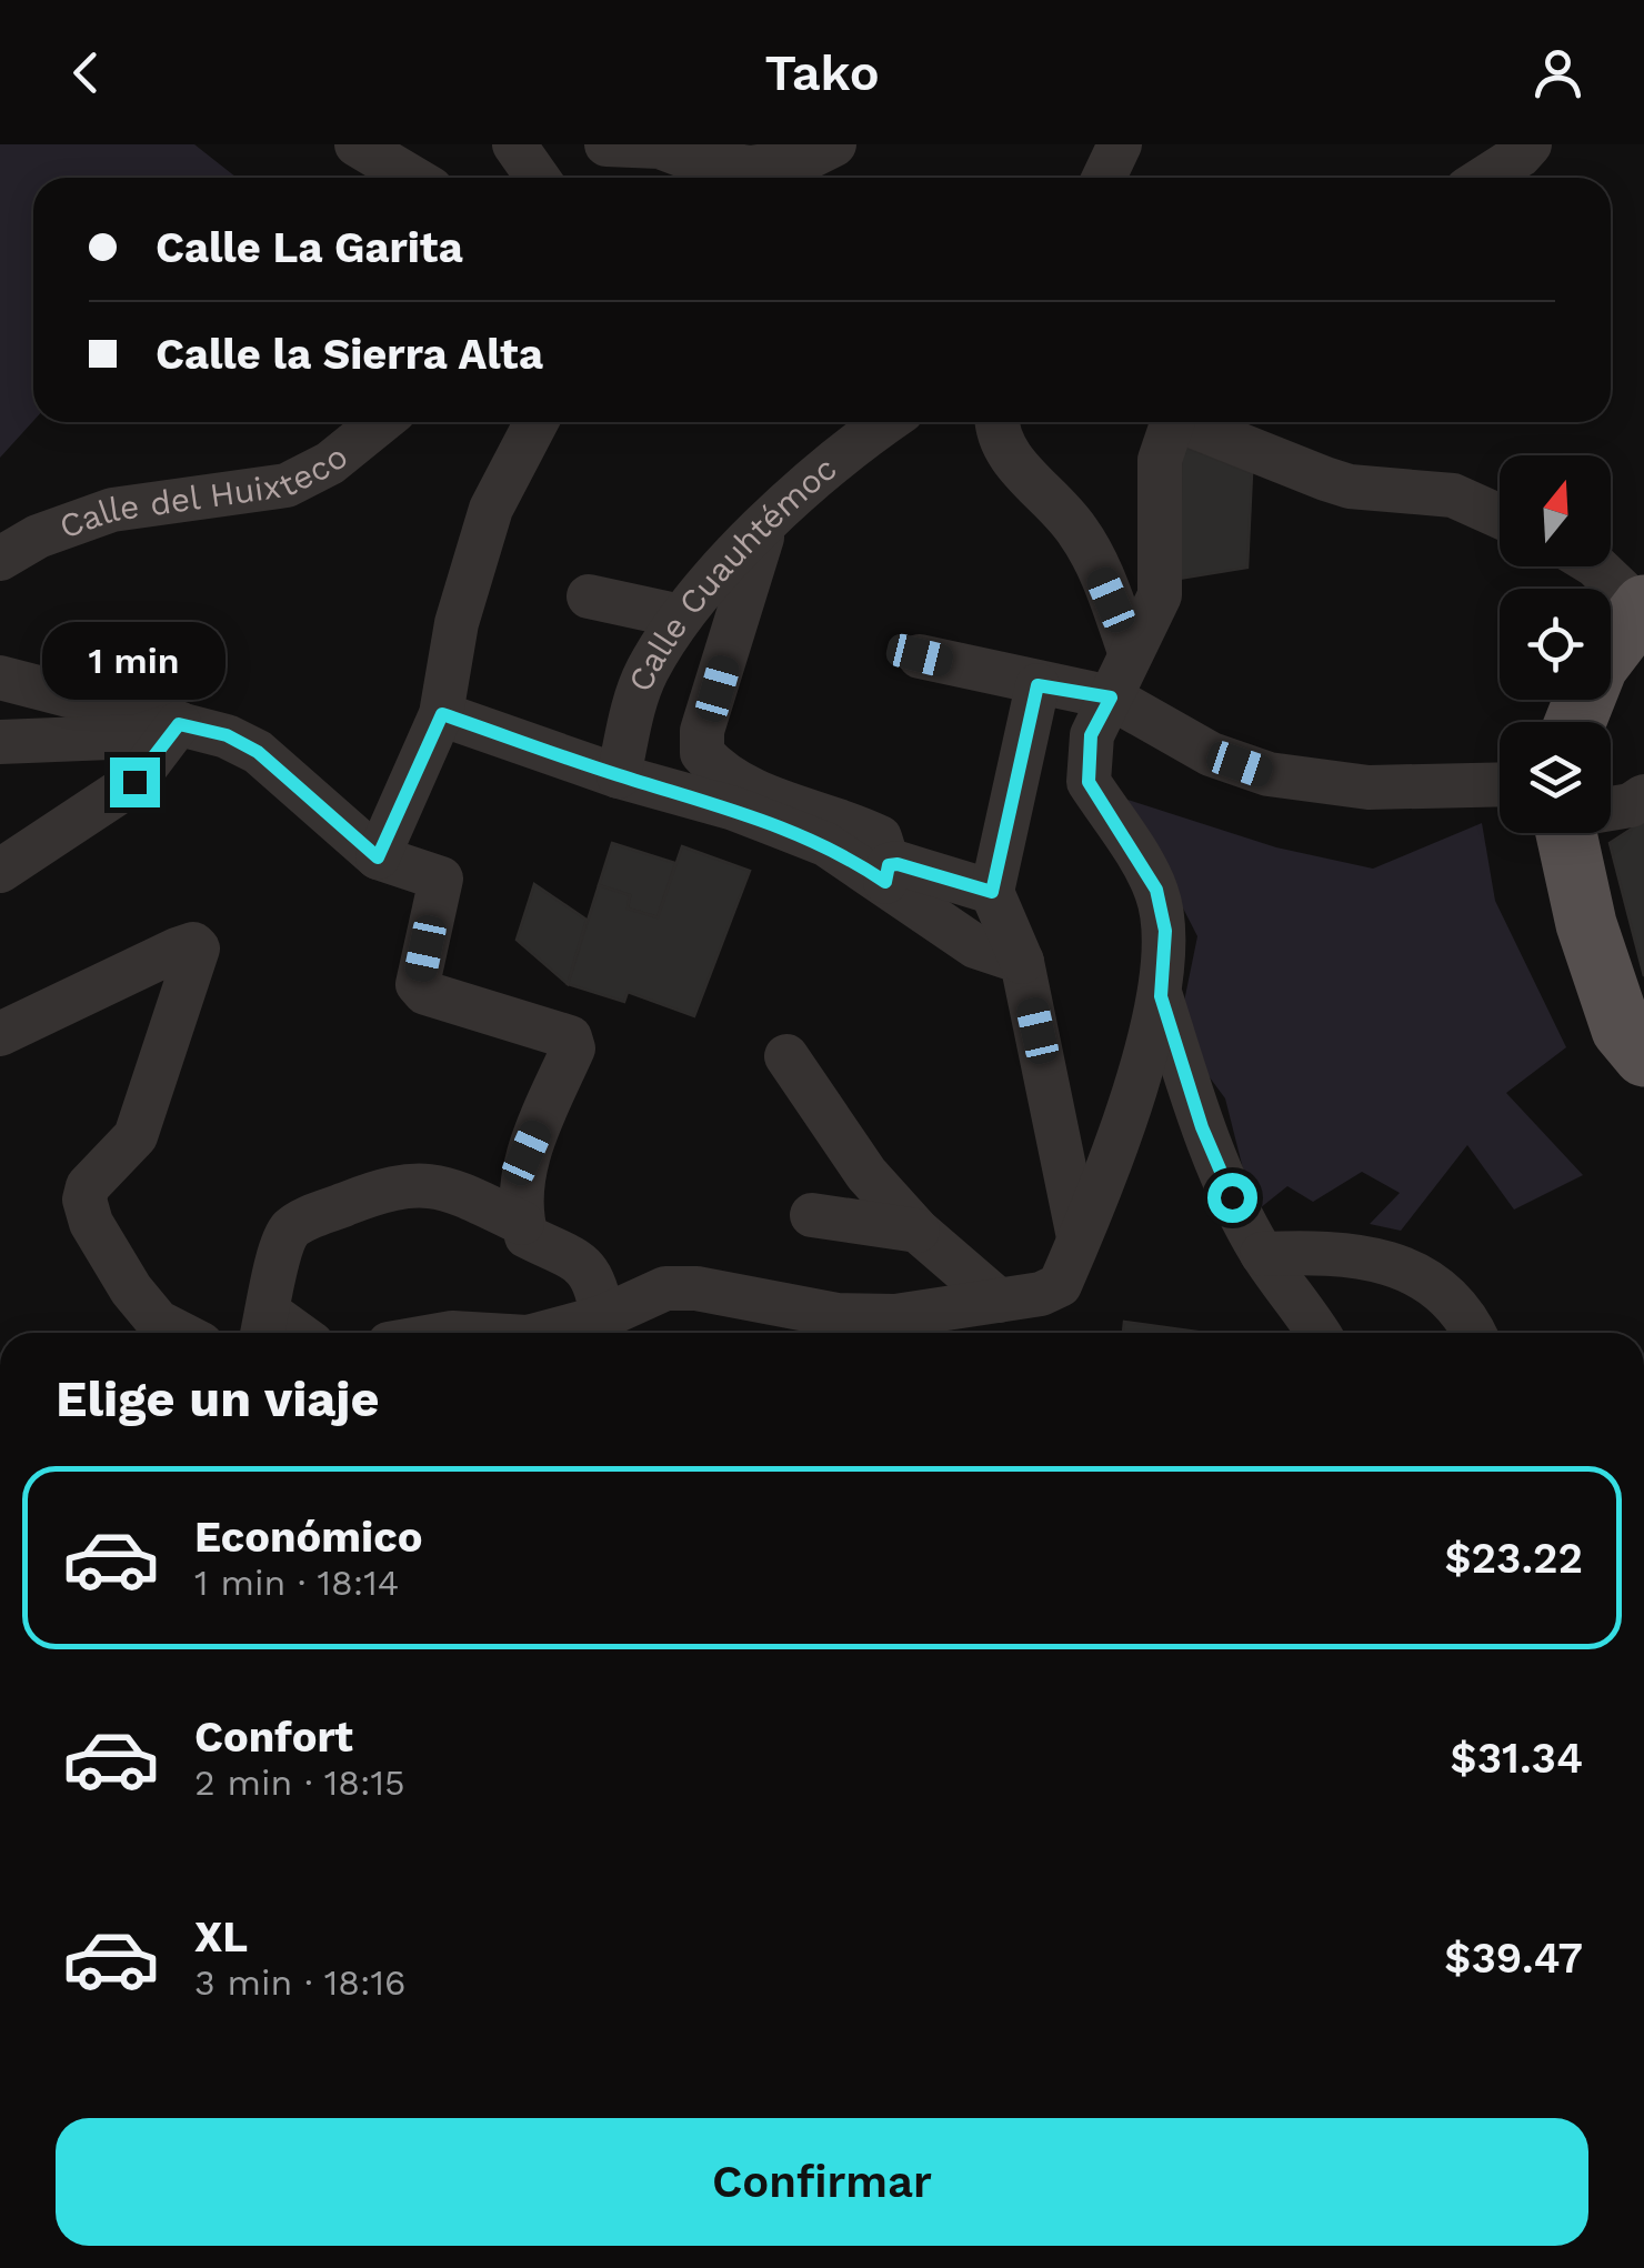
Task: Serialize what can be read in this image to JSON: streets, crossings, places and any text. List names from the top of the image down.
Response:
{
  "streets": {
    "street": ["Calle del Huixteco", "Calle Cuauhtémoc"]
  },
  "north": "top",
  "page": {
    "header": "Tako",
    "banner": ["Calle La Garita", "Calle la Sierra Alta"],
    "bubble": "1 min",
    "heading": "Elige un viaje",
    "list": [
      {
        "name": "Económico",
        "note": "1 min · 18:14",
        "value": "$23.22"
      },
      {
        "name": "Confort",
        "note": "2 min · 18:15",
        "value": "$31.34"
      },
      {
        "name": "XL",
        "note": "3 min · 18:16",
        "value": "$39.47"
      }
    ],
    "buttons": "Confirmar"
  }
}
